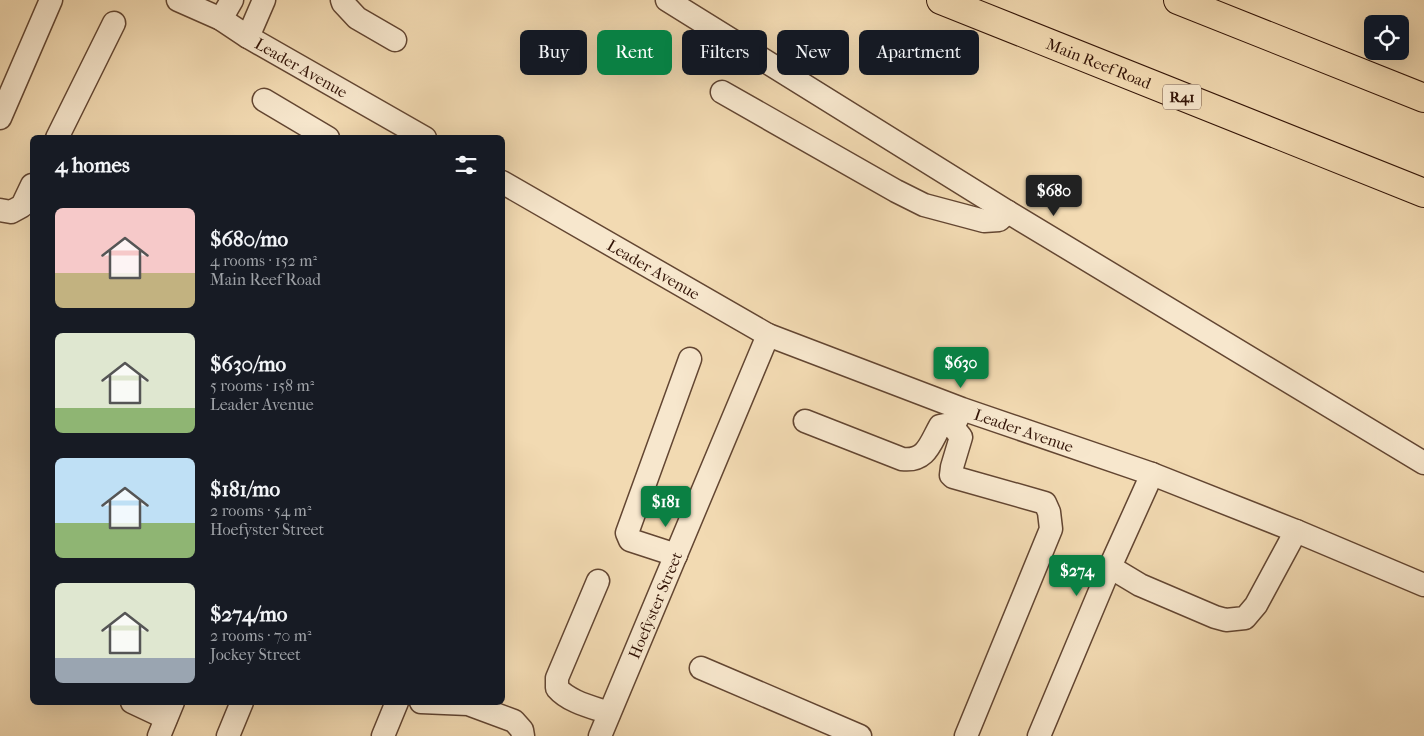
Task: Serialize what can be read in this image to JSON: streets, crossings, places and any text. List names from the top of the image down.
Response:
{
  "streets": {
    "main road": ["Main Reef Road", "R41"],
    "street": ["Leader Avenue", "Hoefyster Street"]
  },
  "crossings": [
    ["Leader Avenue", "Hoefyster Street"]
  ],
  "page": {
    "chip": [
      "Buy",
      "Rent",
      "Filters",
      "New",
      "Apartment"
    ],
    "heading": "4 homes",
    "price": [
      "$680",
      "$630",
      "$181",
      "$274"
    ],
    "list": [
      {
        "name": "$680/mo",
        "note": "4 rooms · 152 m² · Main Reef Road"
      },
      {
        "name": "$630/mo",
        "note": "5 rooms · 158 m² · Leader Avenue"
      },
      {
        "name": "$181/mo",
        "note": "2 rooms · 54 m² · Hoefyster Street"
      },
      {
        "name": "$274/mo",
        "note": "2 rooms · 70 m² · Jockey Street"
      }
    ]
  }
}
